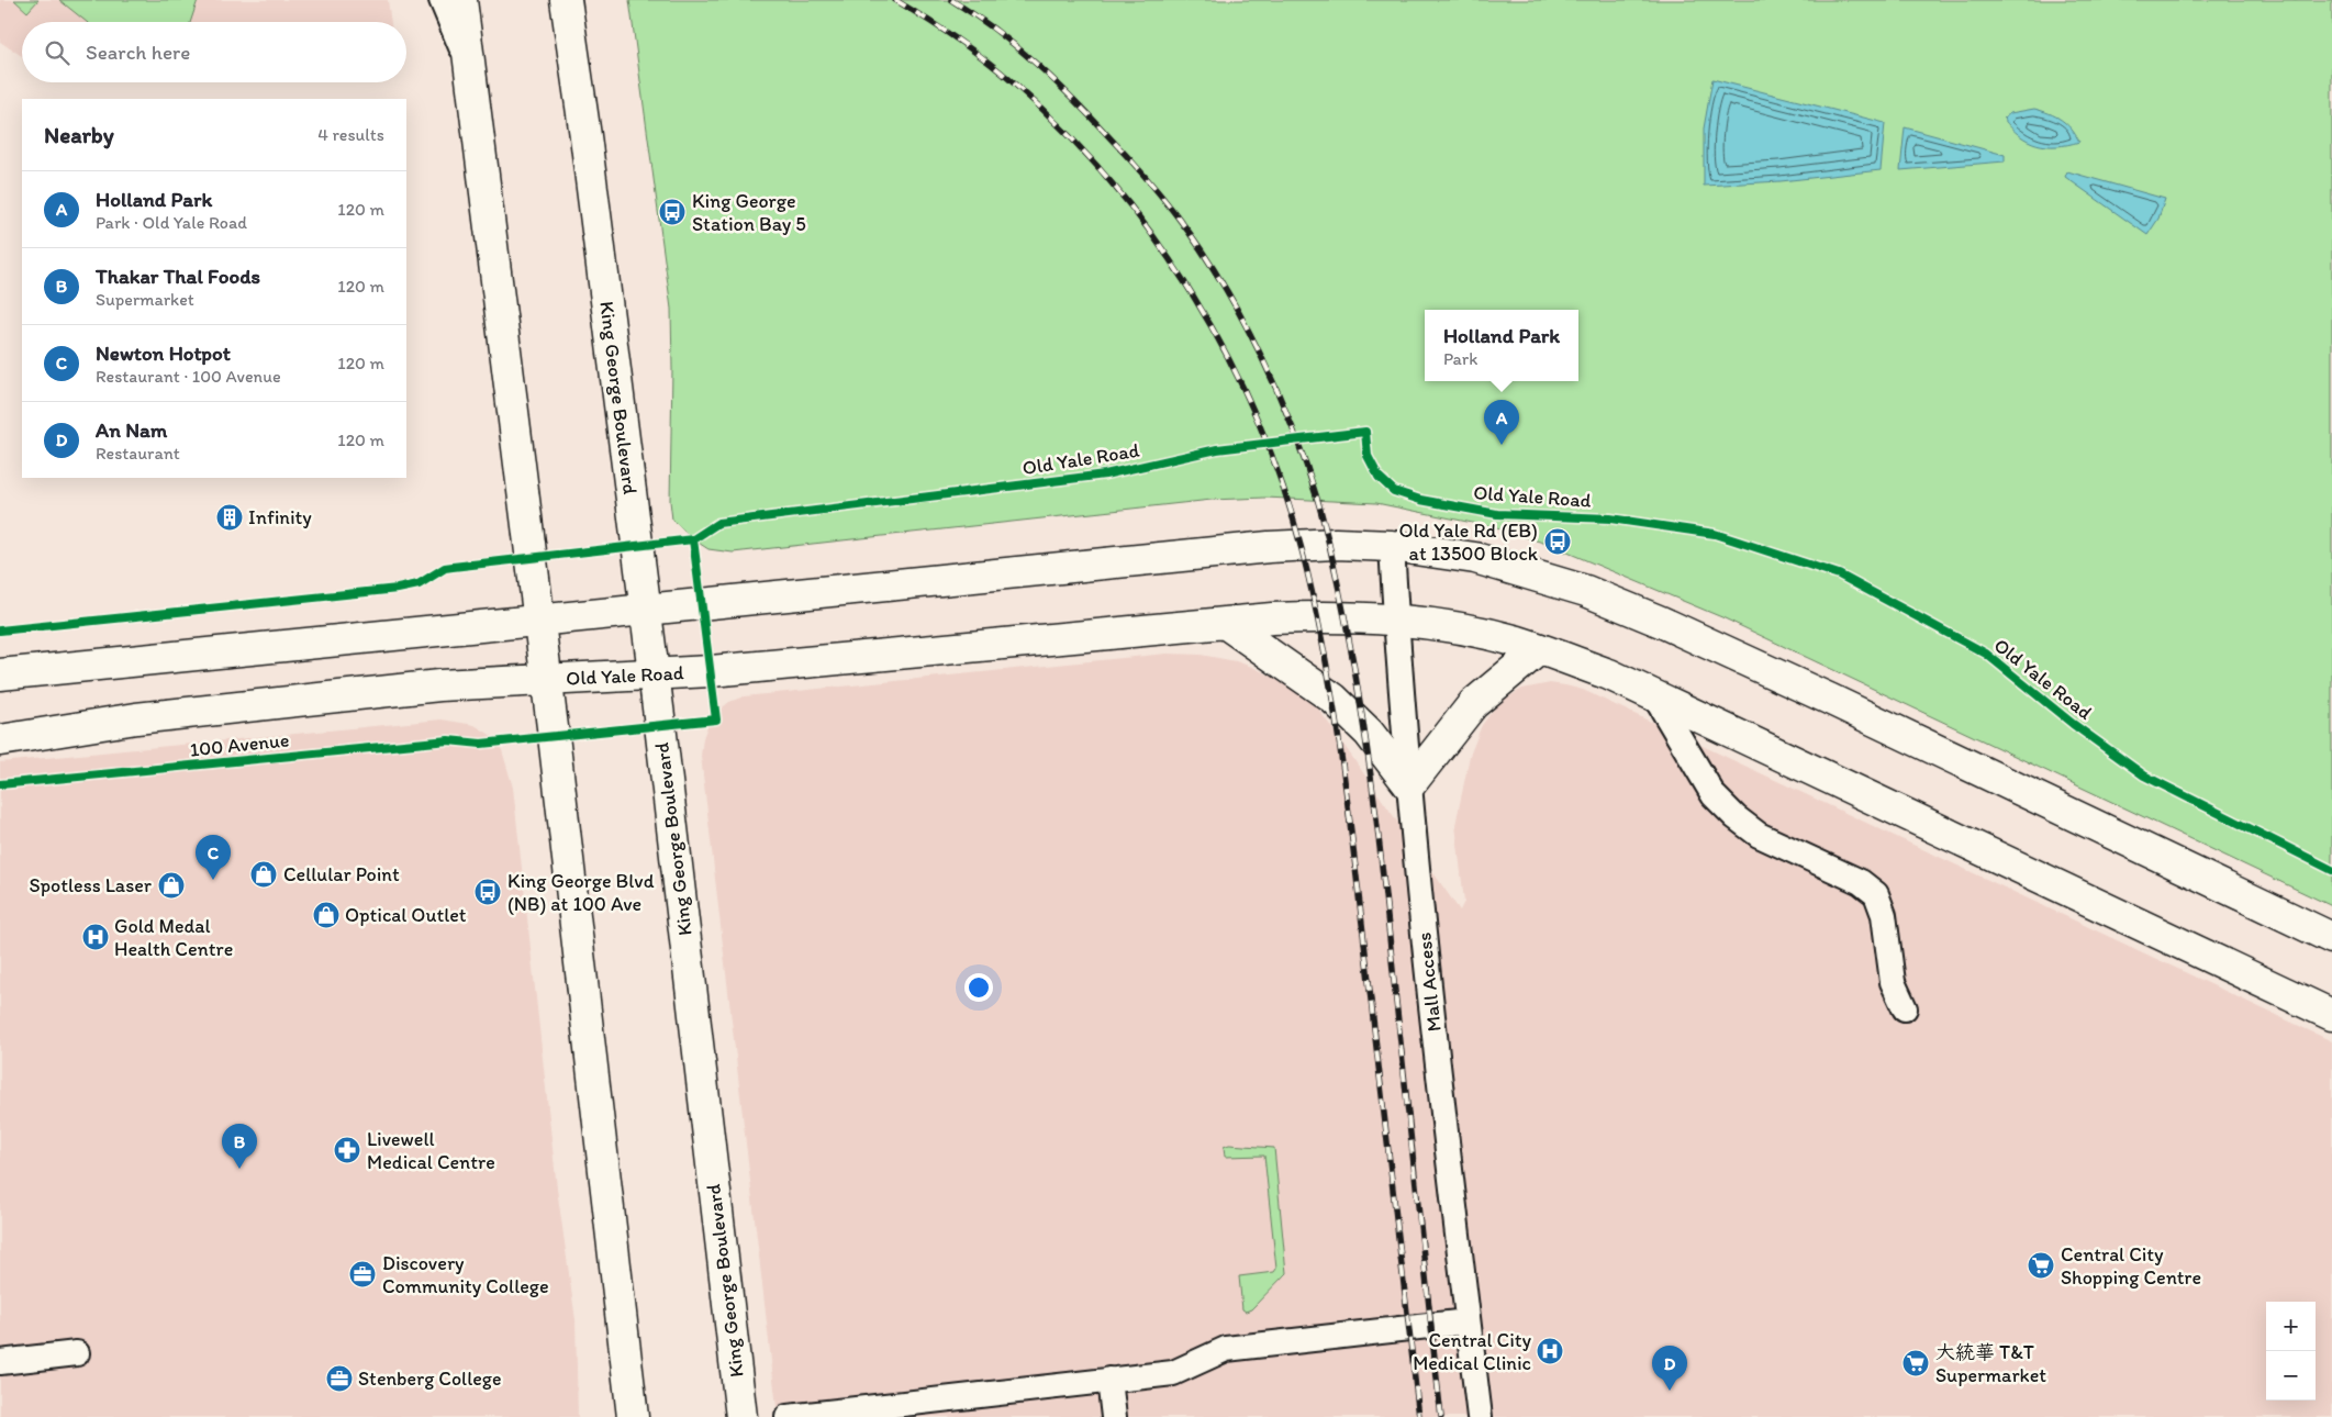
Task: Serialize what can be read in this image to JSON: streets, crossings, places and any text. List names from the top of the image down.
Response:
{
  "streets": {
    "main road": ["King George Boulevard", "Old Yale Road", "100 Avenue"],
    "lane": ["Mall Access"]
  },
  "crossings": [
    ["King George Boulevard", "Old Yale Road"],
    ["Old Yale Road", "100 Avenue"],
    ["Old Yale Road", "Mall Access"]
  ],
  "places": {
    "bus stop": ["King George Station Bay 5", "Old Yale Rd (EB) at 13500 Block", "King George Blvd (NB) at 100 Ave"],
    "building": ["Infinity"],
    "shop": ["Cellular Point", "Spotless Laser", "Optical Outlet"],
    "hospital": ["Gold Medal Health Centre", "Central City Medical Clinic"],
    "pharmacy": ["Livewell Medical Centre"],
    "supermarket": ["Central City Shopping Centre", "大統華 T&T Supermarket"],
    "office": ["Discovery Community College", "Stenberg College"]
  },
  "page": {
    "search": "Search here",
    "heading": ["Nearby", "4 results"],
    "list": [
      {
        "mark": "A",
        "name": "Holland Park",
        "note": "Park · Old Yale Road",
        "value": "120 m"
      },
      {
        "mark": "B",
        "name": "Thakar Thal Foods",
        "note": "Supermarket",
        "value": "120 m"
      },
      {
        "mark": "C",
        "name": "Newton Hotpot",
        "note": "Restaurant · 100 Avenue",
        "value": "120 m"
      },
      {
        "mark": "D",
        "name": "An Nam",
        "note": "Restaurant",
        "value": "120 m"
      }
    ],
    "popup": ["Holland Park", "Park"],
    "pins": [
      "A",
      "C",
      "B",
      "D"
    ],
    "map_buttons": ["+", "−"]
  }
}
